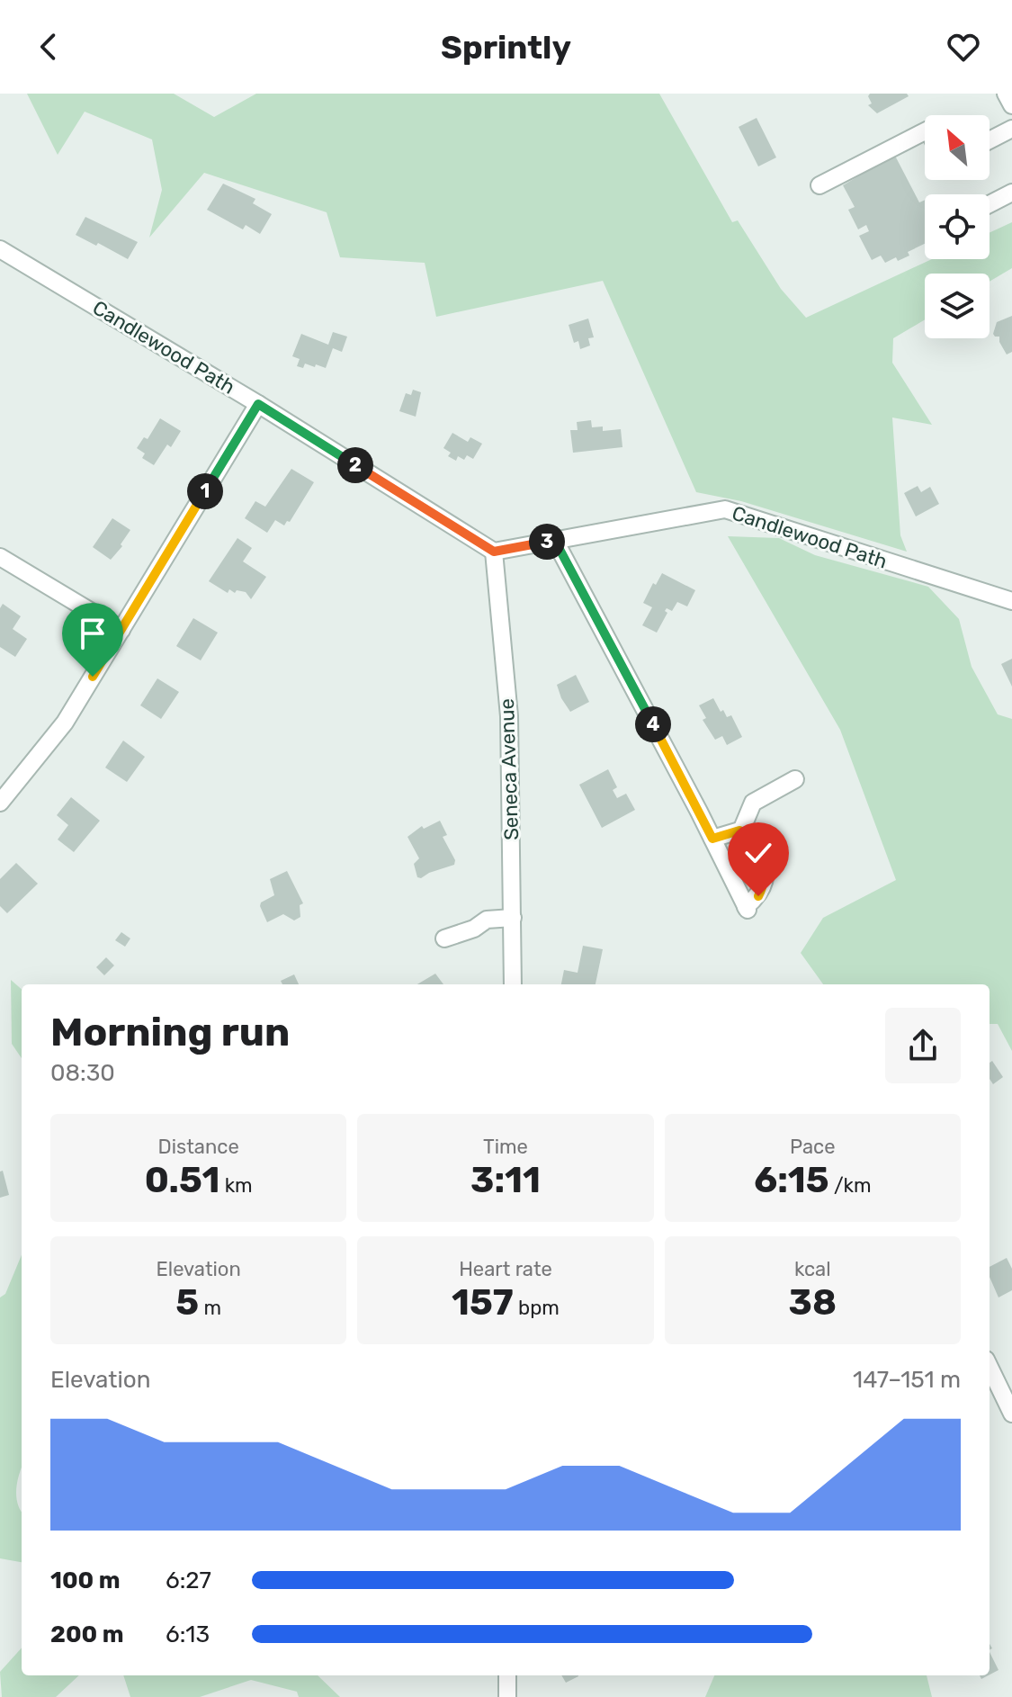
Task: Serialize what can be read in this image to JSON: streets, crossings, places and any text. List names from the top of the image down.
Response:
{
  "streets": {
    "street": ["Candlewood Path", "Seneca Avenue"]
  },
  "crossings": [
    ["Candlewood Path", "Seneca Avenue"]
  ],
  "north": "top left",
  "page": {
    "header": "Sprintly",
    "pins": [
      "2",
      "1",
      "3",
      "4"
    ],
    "heading": ["Morning run", "08:30"],
    "stats": [
      ["Distance", "0.51 km"],
      ["Time", "3:11"],
      ["Pace", "6:15 /km"],
      ["Elevation", "5 m"],
      ["Heart rate", "157 bpm"],
      ["kcal", "38"]
    ],
    "chart": ["Elevation", "147–151 m"],
    "list": [
      {
        "name": "100 m",
        "note": "6:27"
      },
      {
        "name": "200 m",
        "note": "6:13"
      }
    ]
  }
}
